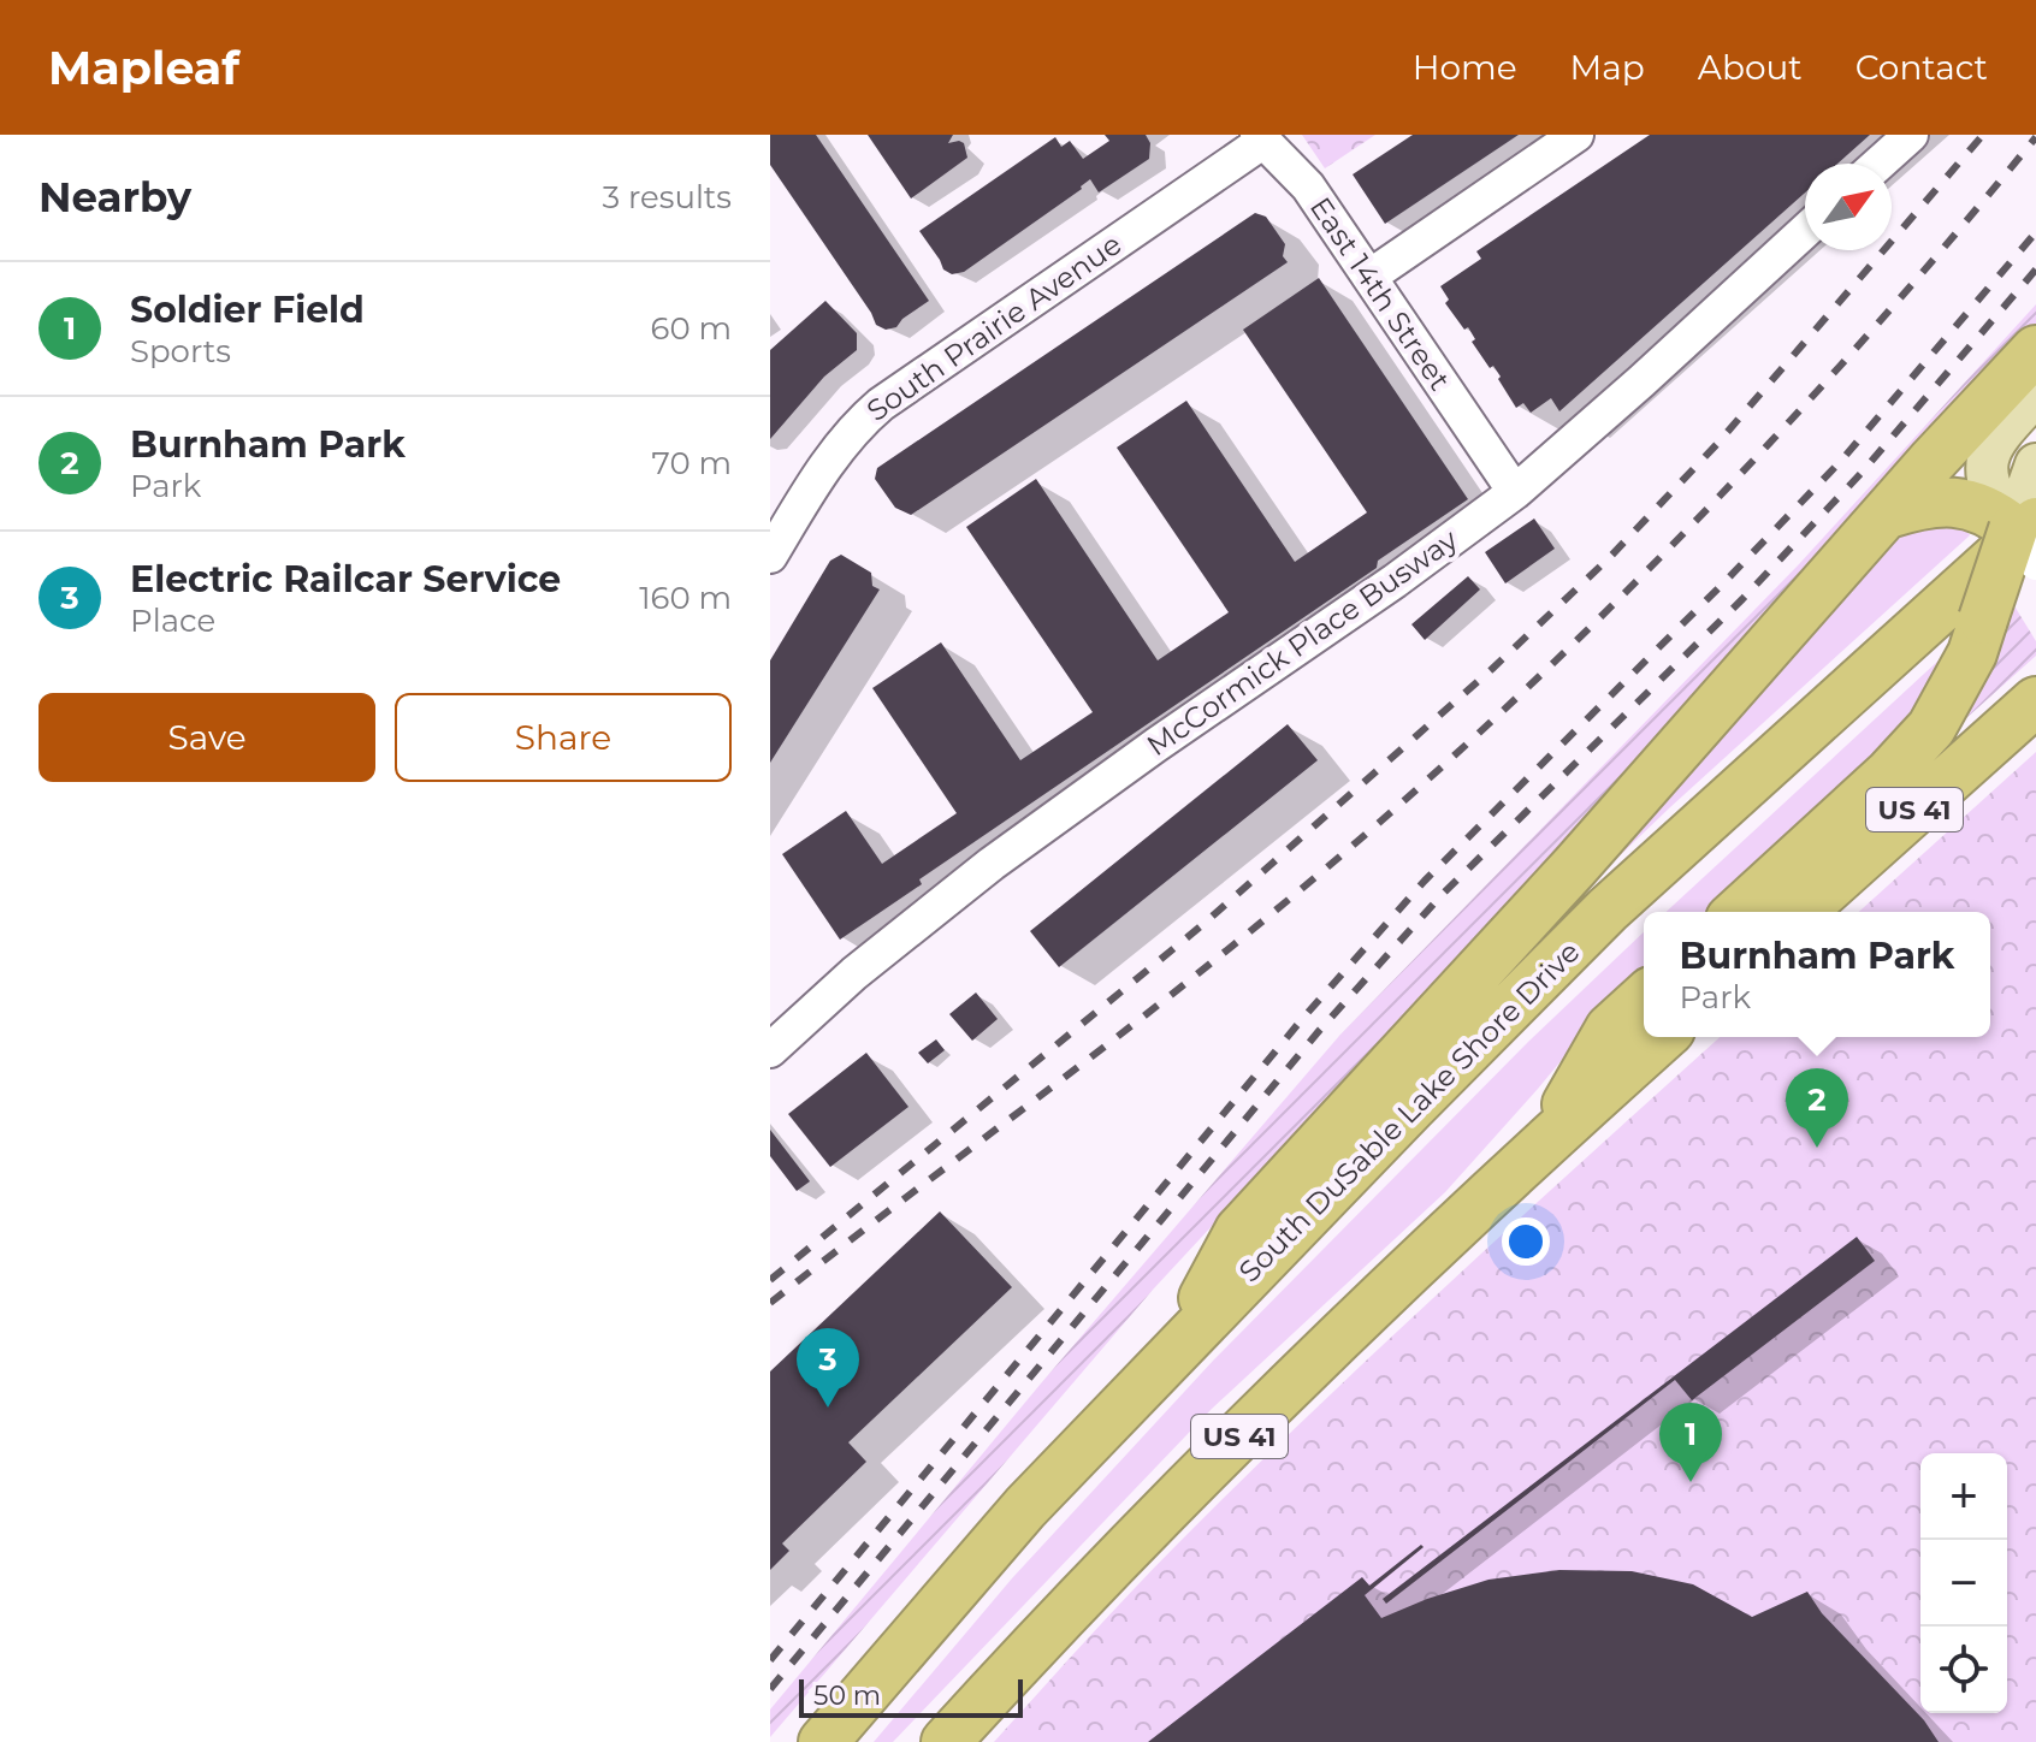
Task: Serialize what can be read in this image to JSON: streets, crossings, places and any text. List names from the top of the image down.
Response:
{
  "streets": {
    "highway": ["US 41", "South DuSable Lake Shore Drive"],
    "street": ["East 14th Street", "South Prairie Avenue", "McCormick Place Busway"]
  },
  "crossings": [
    ["East 14th Street", "South Prairie Avenue"],
    ["East 14th Street", "McCormick Place Busway"]
  ],
  "scale_bar": "50 m",
  "north": "top right",
  "page": {
    "header": "Mapleaf",
    "nav": [
      "Home",
      "Map",
      "About",
      "Contact"
    ],
    "heading": ["Nearby", "3 results"],
    "list": [
      {
        "mark": "1",
        "name": "Soldier Field",
        "note": "Sports",
        "value": "60 m"
      },
      {
        "mark": "2",
        "name": "Burnham Park",
        "note": "Park",
        "value": "70 m"
      },
      {
        "mark": "3",
        "name": "Electric Railcar Service",
        "note": "Place",
        "value": "160 m"
      }
    ],
    "buttons": ["Save", "Share"],
    "popup": ["Burnham Park", "Park"],
    "pins": ["2", "3", "1"],
    "map_buttons": ["+", "−"],
    "scale": "50 m"
  }
}
